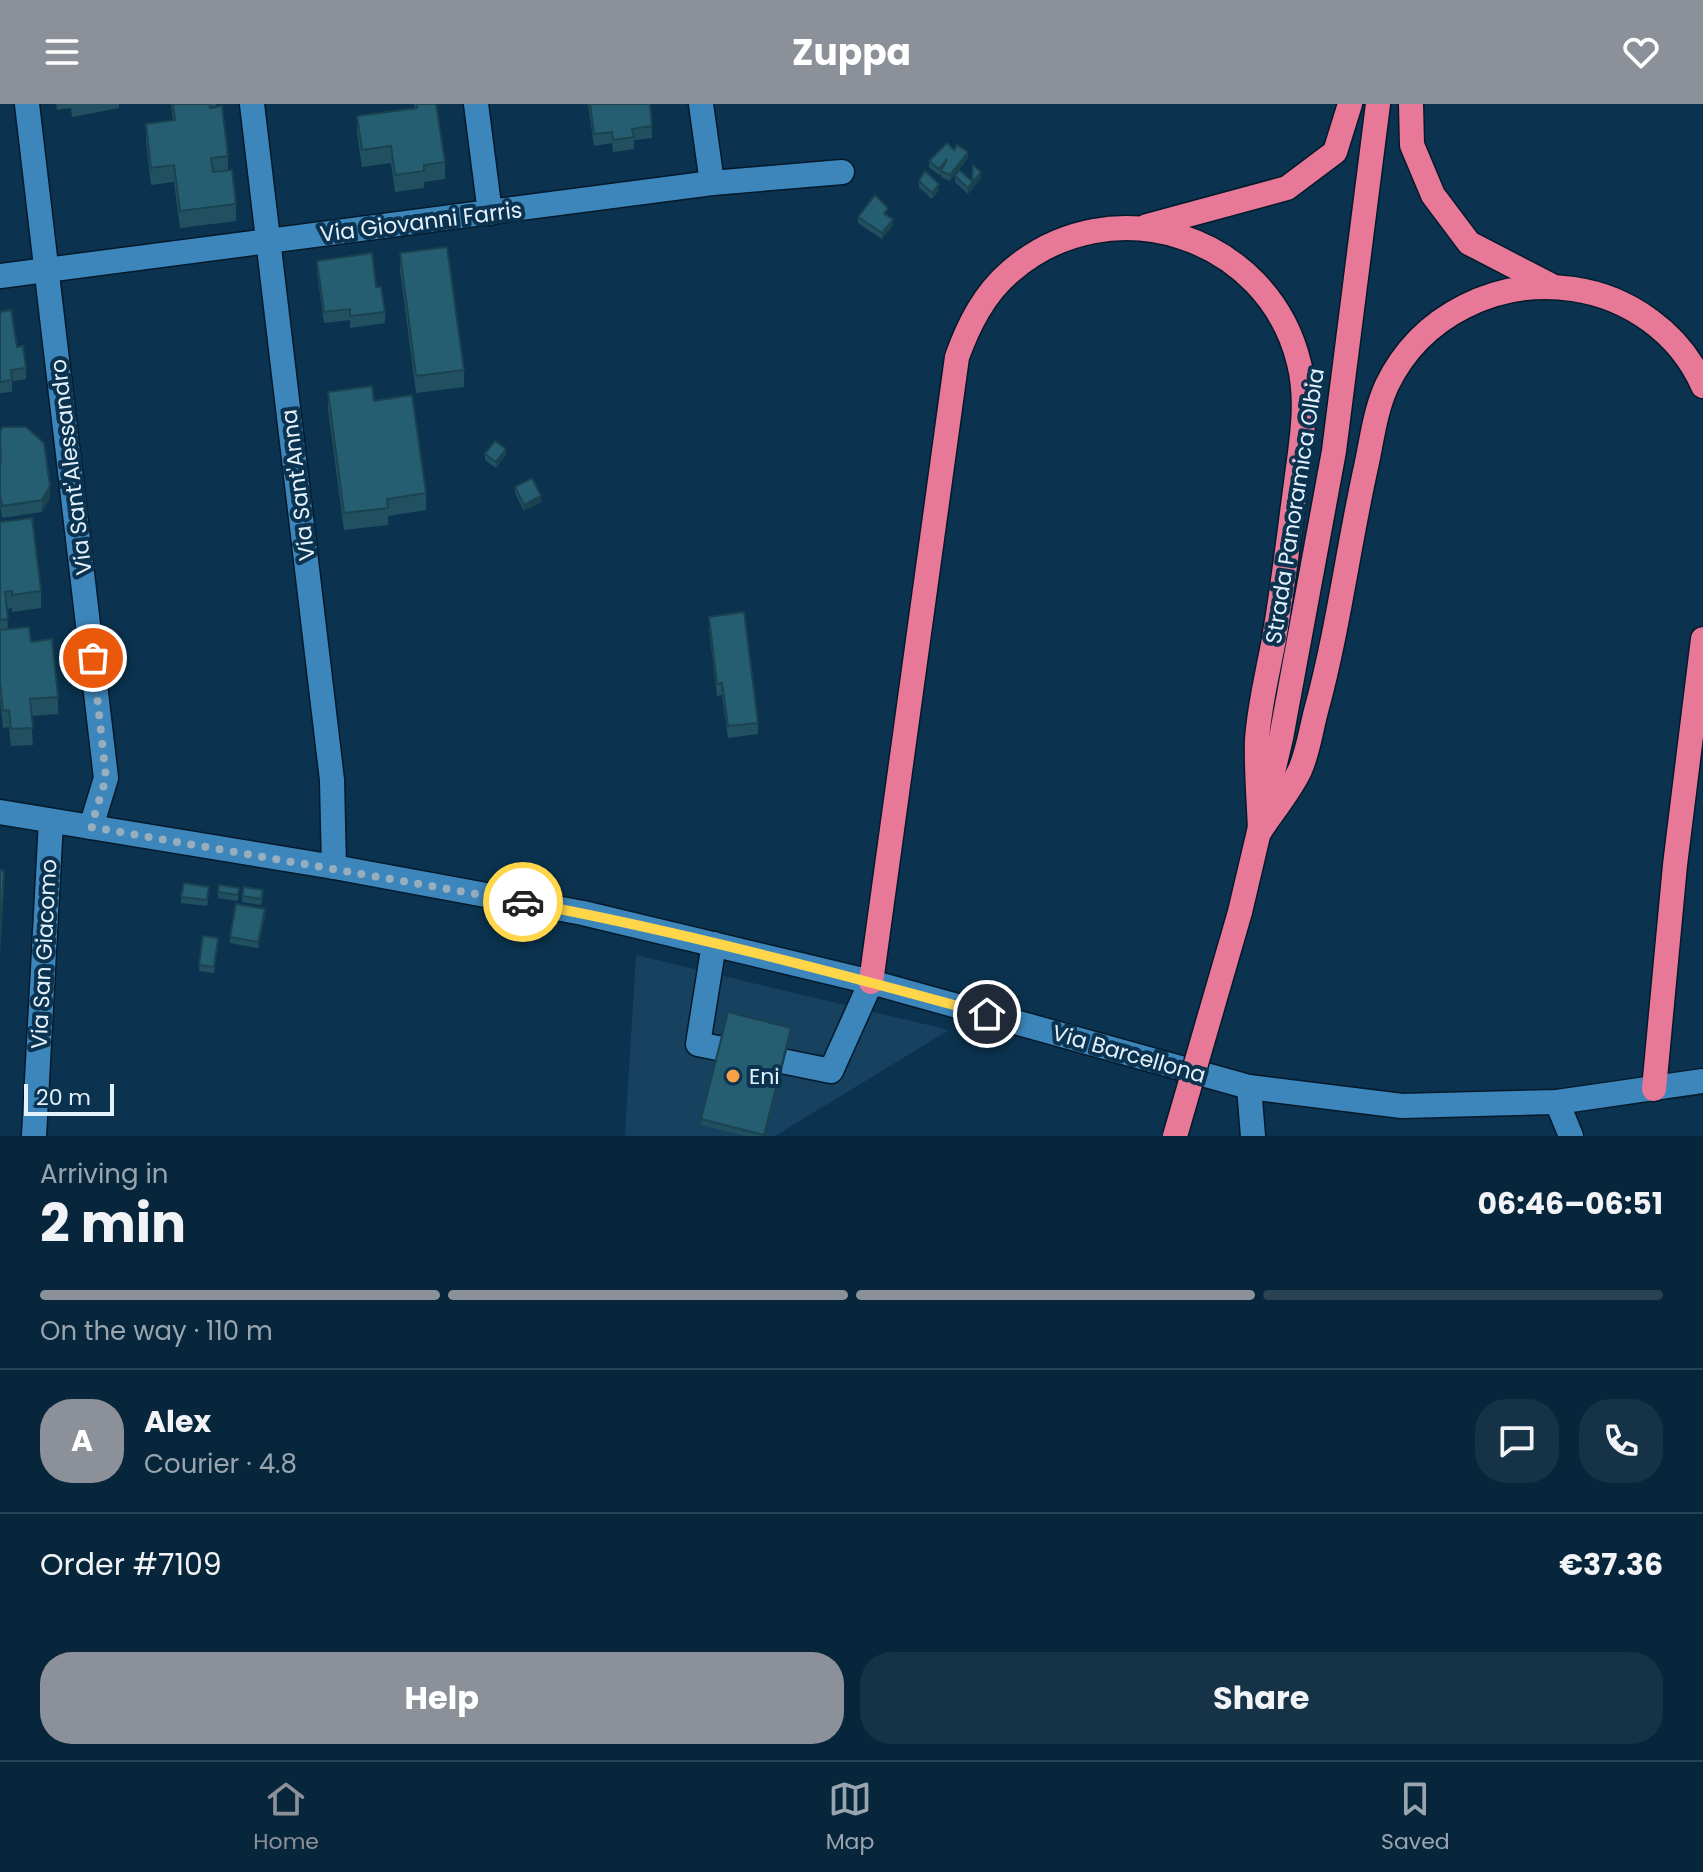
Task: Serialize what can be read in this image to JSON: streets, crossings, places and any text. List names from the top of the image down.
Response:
{
  "streets": {
    "highway": ["Strada Panoramica Olbia"],
    "street": [
      "Via Giovanni Farris",
      "Via Sant'Alessandro",
      "Via Sant'Anna",
      "Via San Giacomo",
      "Via Barcellona"
    ]
  },
  "crossings": [
    ["Via Giovanni Farris", "Via Sant'Alessandro"],
    ["Via Giovanni Farris", "Via Sant'Anna"],
    ["Via Sant'Alessandro", "Via Barcellona"],
    ["Via Sant'Anna", "Via Barcellona"],
    ["Via San Giacomo", "Via Barcellona"]
  ],
  "places": ["Eni"],
  "scale_bar": "20 m",
  "page": {
    "header": "Zuppa",
    "scale": "20 m",
    "heading": ["2 min", "Arriving in", "06:46–06:51"],
    "panel": [
      "Alex",
      "Courier · 4.8",
      "Order #7109",
      "€37.36"
    ],
    "bar": "On the way · 110 m",
    "round": "A",
    "buttons": ["Help", "Share"],
    "tabs": ["Home", "Map", "Saved"]
  }
}
